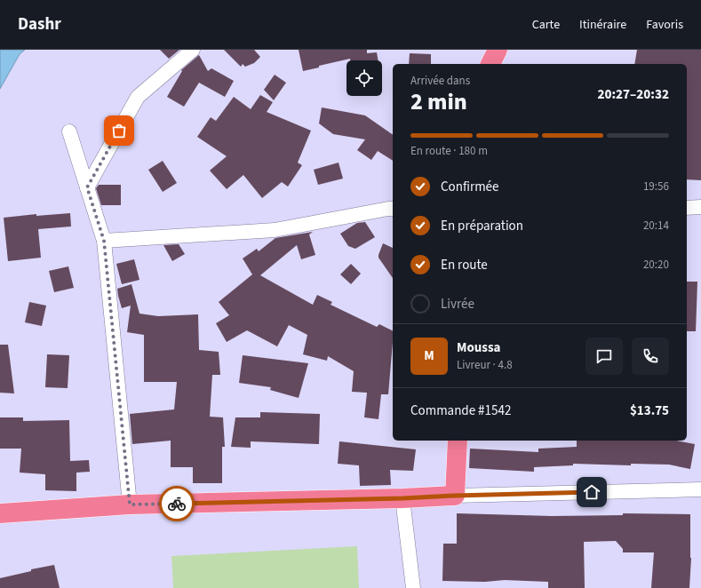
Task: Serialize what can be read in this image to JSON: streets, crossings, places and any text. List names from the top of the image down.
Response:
{
  "page": {
    "header": "Dashr",
    "nav": ["Carte", "Itinéraire", "Favoris"],
    "heading": ["2 min", "Arrivée dans", "20:27–20:32"],
    "panel": [
      "Moussa",
      "Livreur · 4.8",
      "Commande #1542",
      "$13.75"
    ],
    "bar": "En route · 180 m",
    "list": [
      ["Confirmée", "19:56"],
      ["En préparation", "20:14"],
      ["En route", "20:20"],
      "Livrée"
    ],
    "round": "M"
  }
}
